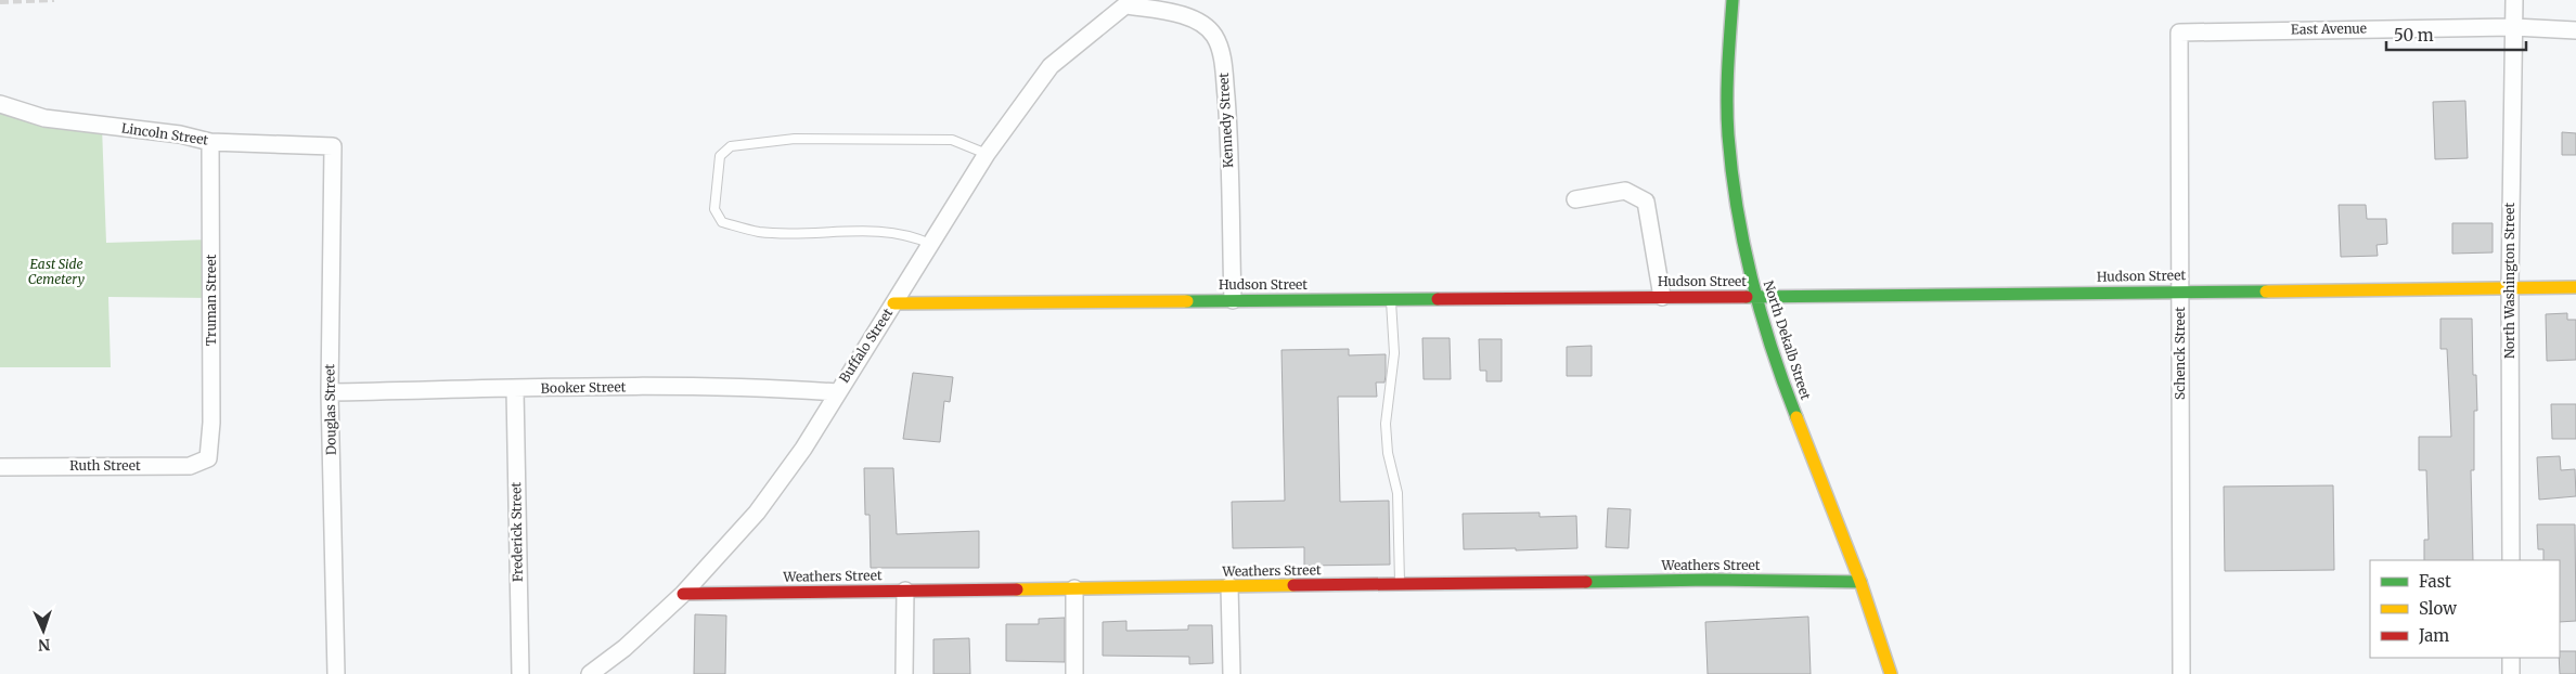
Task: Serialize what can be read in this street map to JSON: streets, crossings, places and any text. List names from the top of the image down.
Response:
{
  "streets": {
    "street": [
      "East Avenue",
      "Kennedy Street",
      "Lincoln Street",
      "Hudson Street",
      "North Washington Street",
      "Truman Street",
      "North Dekalb Street",
      "Buffalo Street",
      "Schenck Street",
      "Booker Street",
      "Douglas Street",
      "Ruth Street",
      "Frederick Street",
      "Weathers Street"
    ]
  },
  "crossings": [
    ["East Avenue", "North Washington Street"],
    ["East Avenue", "Schenck Street"],
    ["Kennedy Street", "Hudson Street"],
    ["Kennedy Street", "Buffalo Street"],
    ["Lincoln Street", "Truman Street"],
    ["Lincoln Street", "Douglas Street"],
    ["Hudson Street", "North Washington Street"],
    ["Hudson Street", "North Dekalb Street"],
    ["Hudson Street", "Buffalo Street"],
    ["Hudson Street", "Schenck Street"],
    ["Truman Street", "Ruth Street"],
    ["North Dekalb Street", "Weathers Street"],
    ["Buffalo Street", "Booker Street"],
    ["Buffalo Street", "Weathers Street"],
    ["Booker Street", "Douglas Street"],
    ["Booker Street", "Frederick Street"]
  ],
  "parks": ["East Side Cemetery"],
  "legend": ["Fast", "Slow", "Jam"],
  "scale_bar": "50 m",
  "north": "bottom"
}
